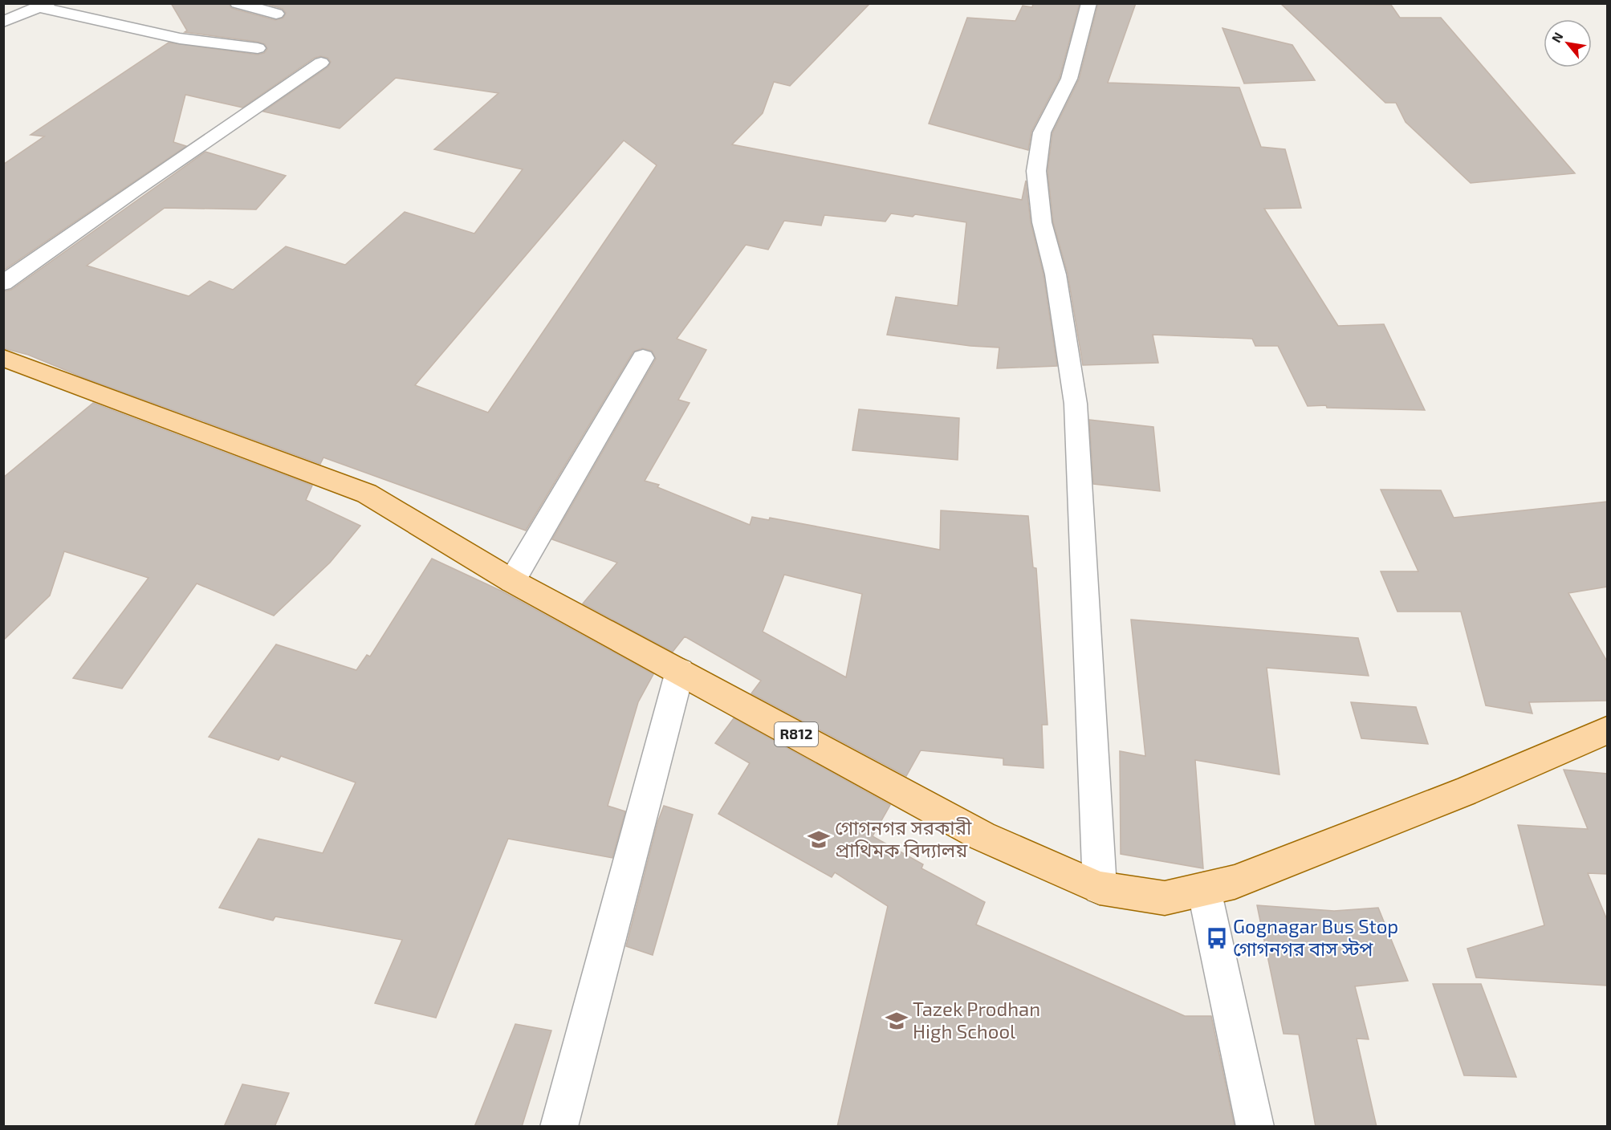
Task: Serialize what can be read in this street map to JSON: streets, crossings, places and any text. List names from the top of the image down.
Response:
{
  "streets": {
    "main road": ["R812"]
  },
  "places": {
    "school or university": ["গোগনগর সরকারী প্রাথিমক বিদ্যালয়", "Tazek Prodhan High School"],
    "bus stop": ["Gognagar Bus Stop গোগনগর বাস স্টপ"]
  },
  "north": "top left"
}
